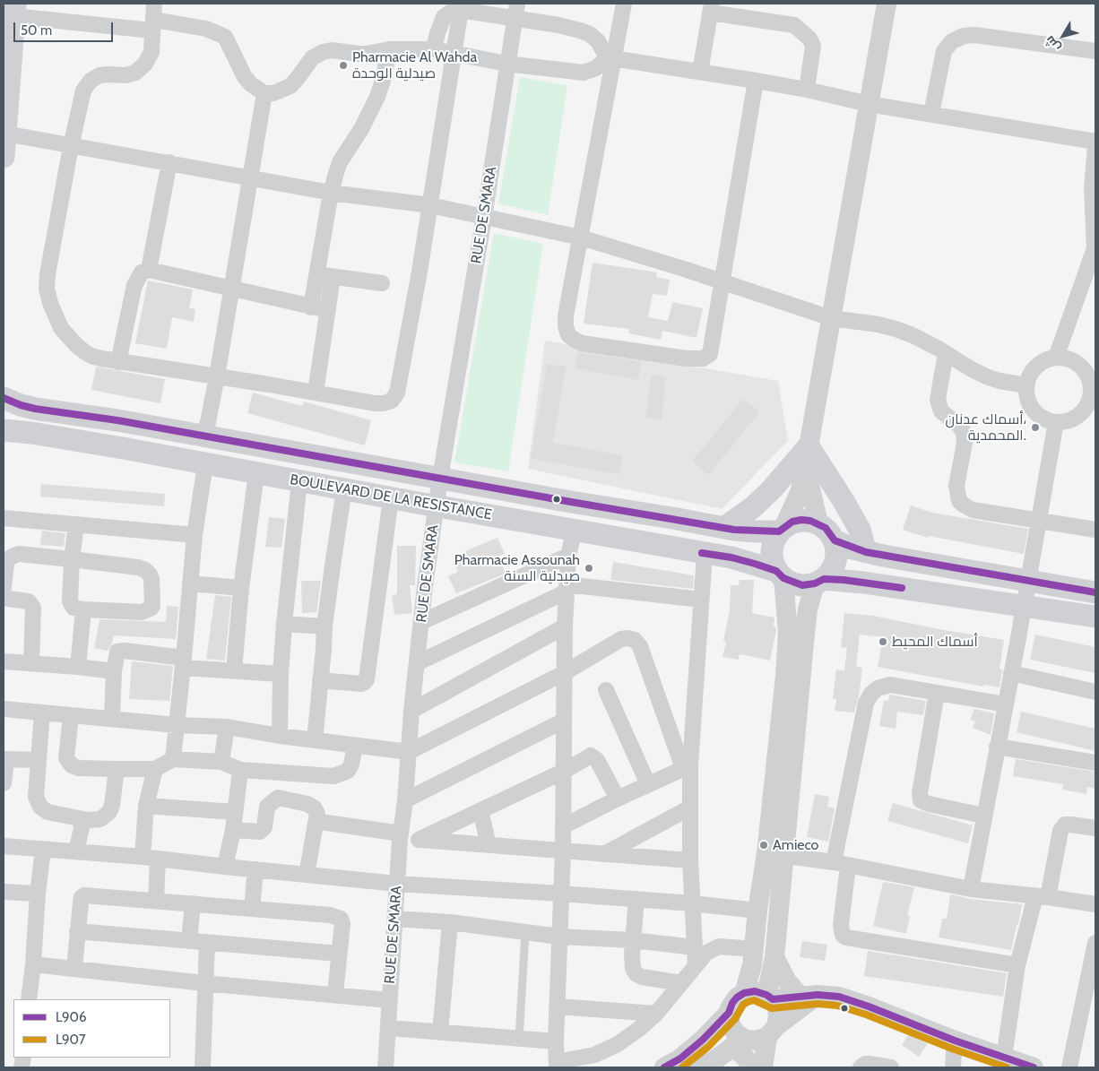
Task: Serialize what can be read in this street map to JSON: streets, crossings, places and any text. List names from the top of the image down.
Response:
{
  "streets": {
    "main road": ["BOULEVARD DE LA RESISTANCE"],
    "street": ["RUE DE SMARA"]
  },
  "crossings": [
    ["RUE DE SMARA", "BOULEVARD DE LA RESISTANCE"]
  ],
  "places": [
    "Pharmacie Al Wahda صيدلية الوحدة",
    "أسماك عدنان، المحمدية.",
    "Pharmacie Assounah صيدلية السنة",
    "أسماك المحيط",
    "Amieco"
  ],
  "lines": ["transit line L906", "transit line L907"],
  "legend": ["L906", "L907"],
  "scale_bar": "50 m",
  "north": "bottom left"
}
